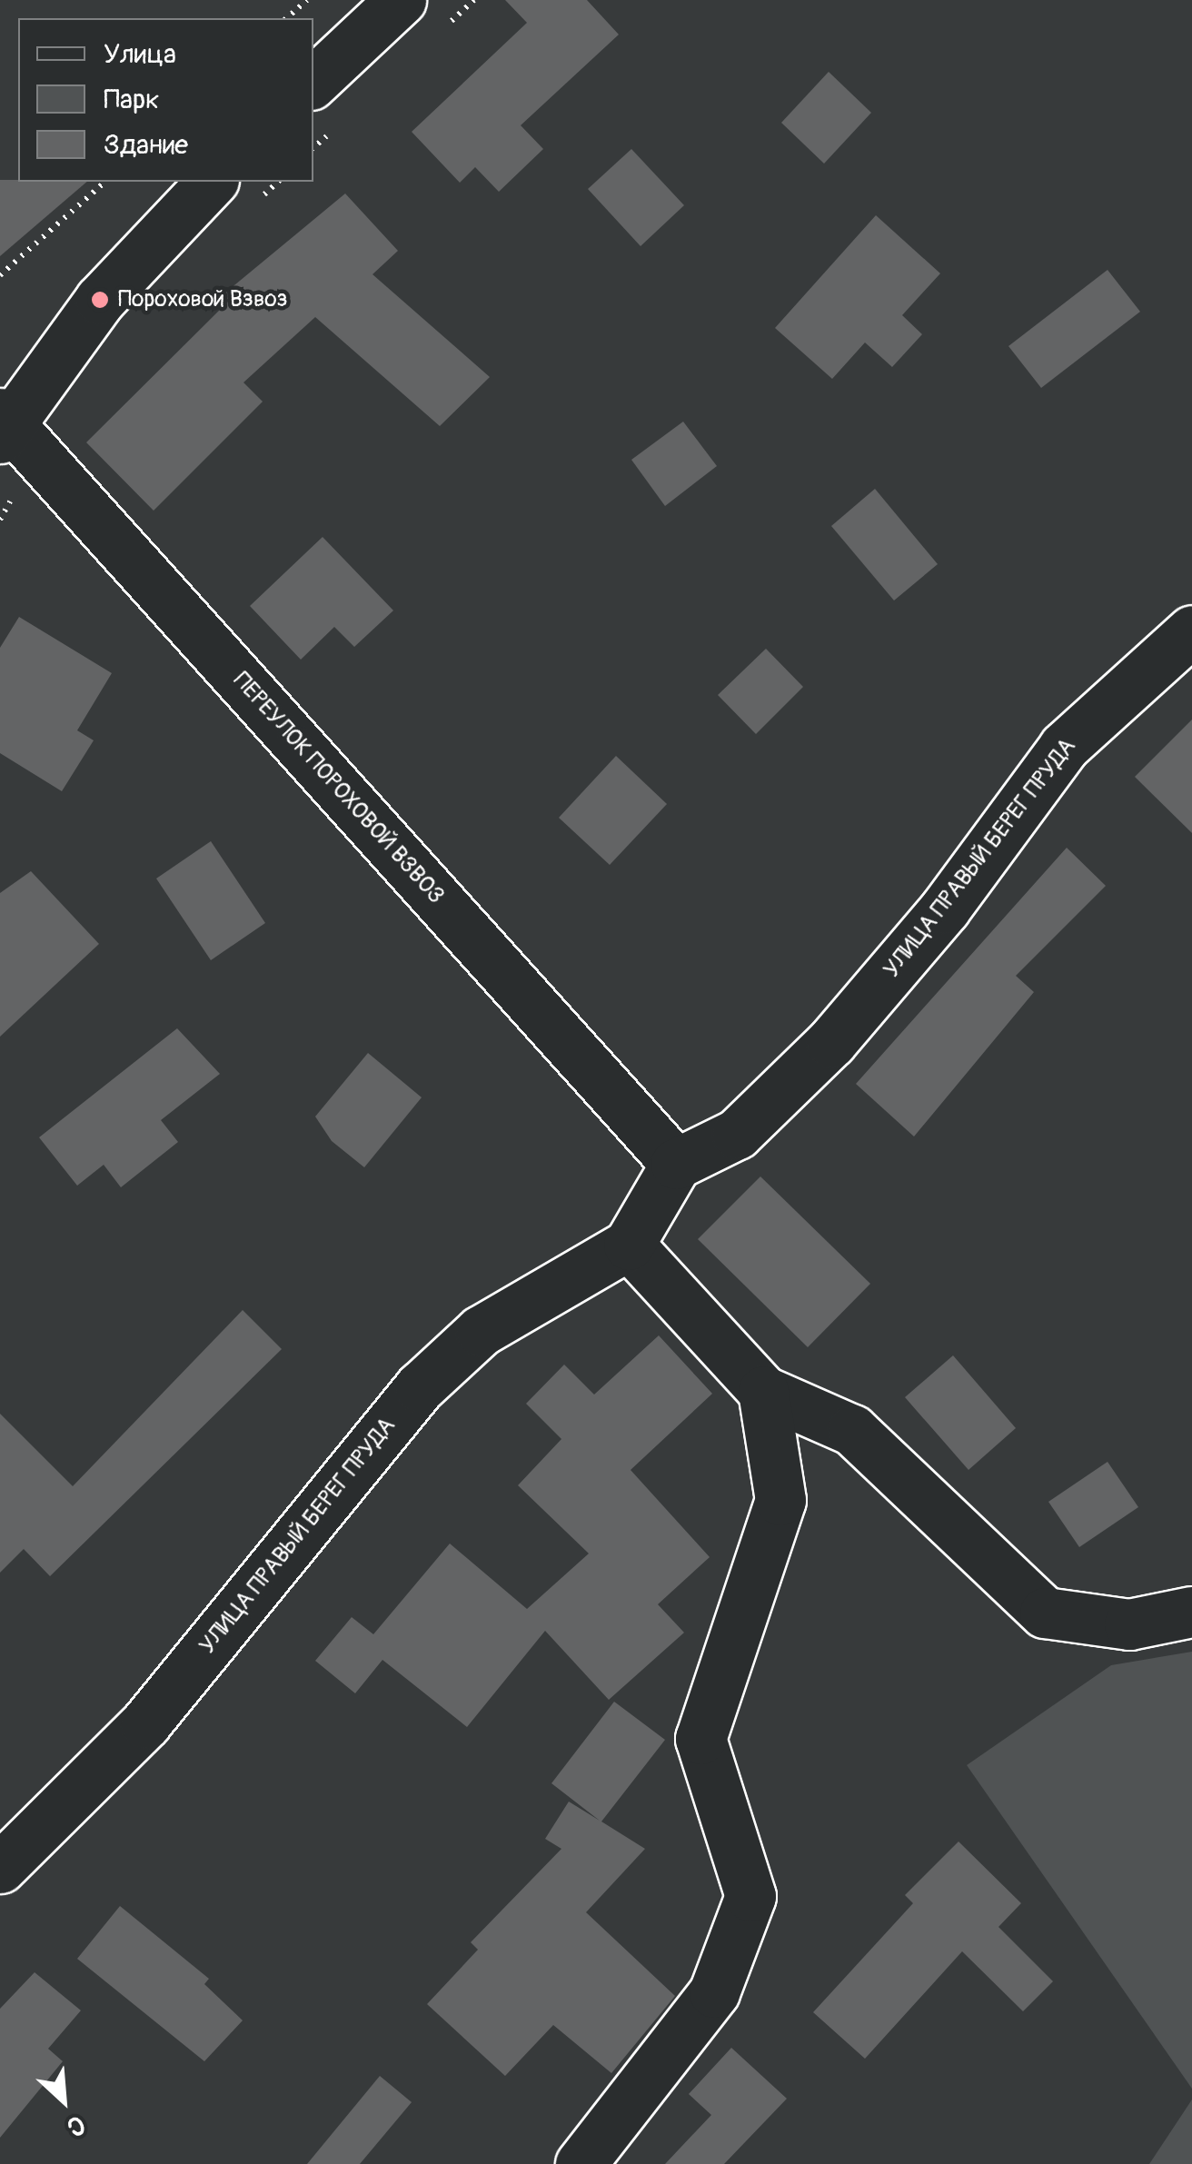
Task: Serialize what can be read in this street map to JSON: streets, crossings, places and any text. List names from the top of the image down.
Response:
{
  "streets": {
    "street": ["ПЕРЕУЛОК ПОРОХОВОЙ ВЗВОЗ", "УЛИЦА ПРАВЫЙ БЕРЕГ ПРУДА"]
  },
  "crossings": [
    ["ПЕРЕУЛОК ПОРОХОВОЙ ВЗВОЗ", "УЛИЦА ПРАВЫЙ БЕРЕГ ПРУДА"]
  ],
  "places": ["Пороховой Взвоз"],
  "legend": ["Улица", "Парк", "Здание"],
  "north": "bottom right"
}
